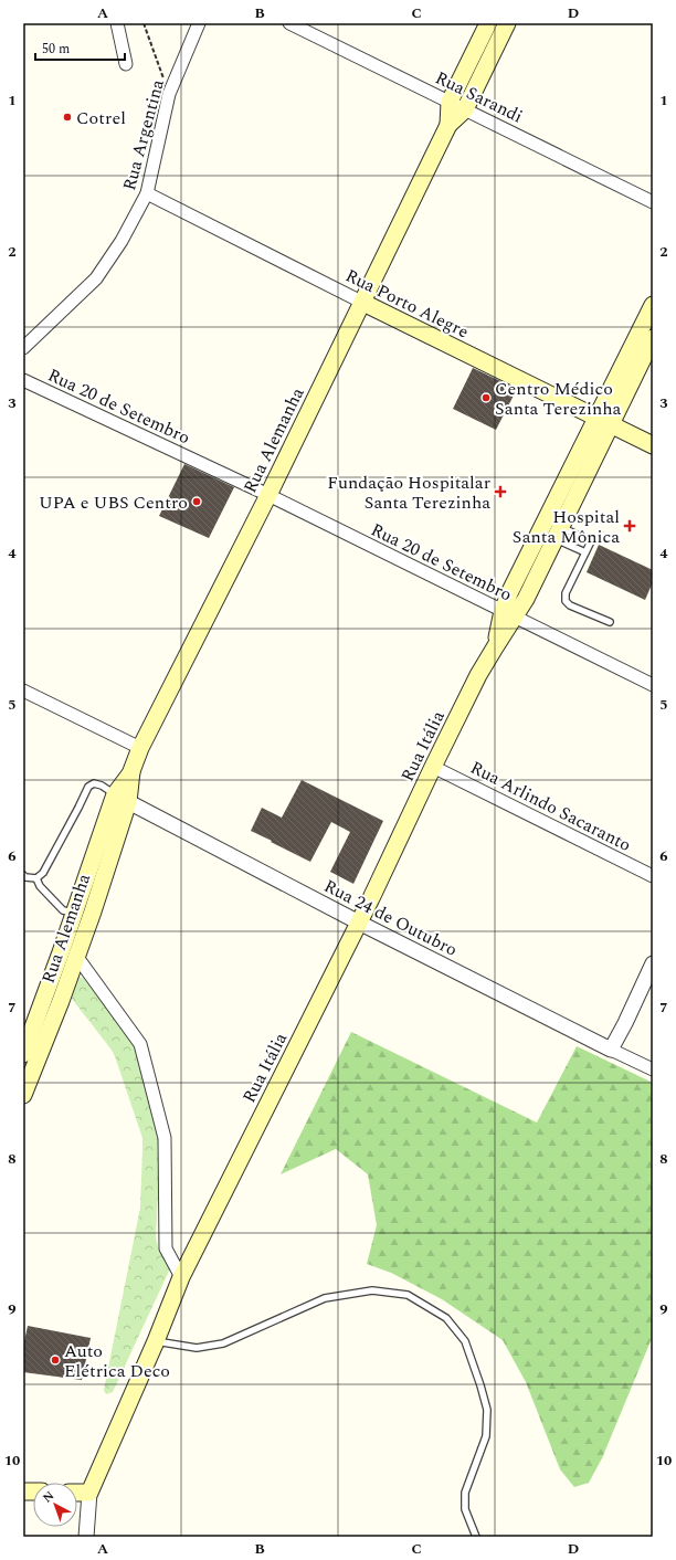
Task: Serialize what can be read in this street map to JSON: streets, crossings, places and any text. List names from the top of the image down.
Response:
{
  "streets": {
    "main road": ["Rua Porto Alegre", "Rua Alemanha", "Rua Itália"],
    "street": [
      "Rua Sarandi",
      "Rua Argentina",
      "Rua 20 de Setembro",
      "Rua Arlindo Sacaranto",
      "Rua 24 de Outubro"
    ]
  },
  "crossings": [
    ["Rua Sarandi", "Rua Alemanha"],
    ["Rua Argentina", "Rua Porto Alegre"],
    ["Rua Porto Alegre", "Rua Alemanha"],
    ["Rua Porto Alegre", "Rua Itália"],
    ["Rua 20 de Setembro", "Rua Alemanha"],
    ["Rua 20 de Setembro", "Rua Itália"],
    ["Rua Alemanha", "Rua 24 de Outubro"],
    ["Rua Itália", "Rua Arlindo Sacaranto"],
    ["Rua Itália", "Rua 24 de Outubro"]
  ],
  "places": {
    "other": [
      "Cotrel",
      "Centro Médico Santa Terezinha",
      "UPA e UBS Centro",
      "Auto Elétrica Deco"
    ],
    "health": ["Fundação Hospitalar Santa Terezinha", "Hospital Santa Mônica"]
  },
  "scale_bar": "50 m",
  "north": "top left",
  "grid": {
    "columns": [
      "A",
      "B",
      "C",
      "D"
    ],
    "rows": [
      "1",
      "2",
      "3",
      "4",
      "5",
      "6",
      "7",
      "8",
      "9",
      "10"
    ]
  }
}
